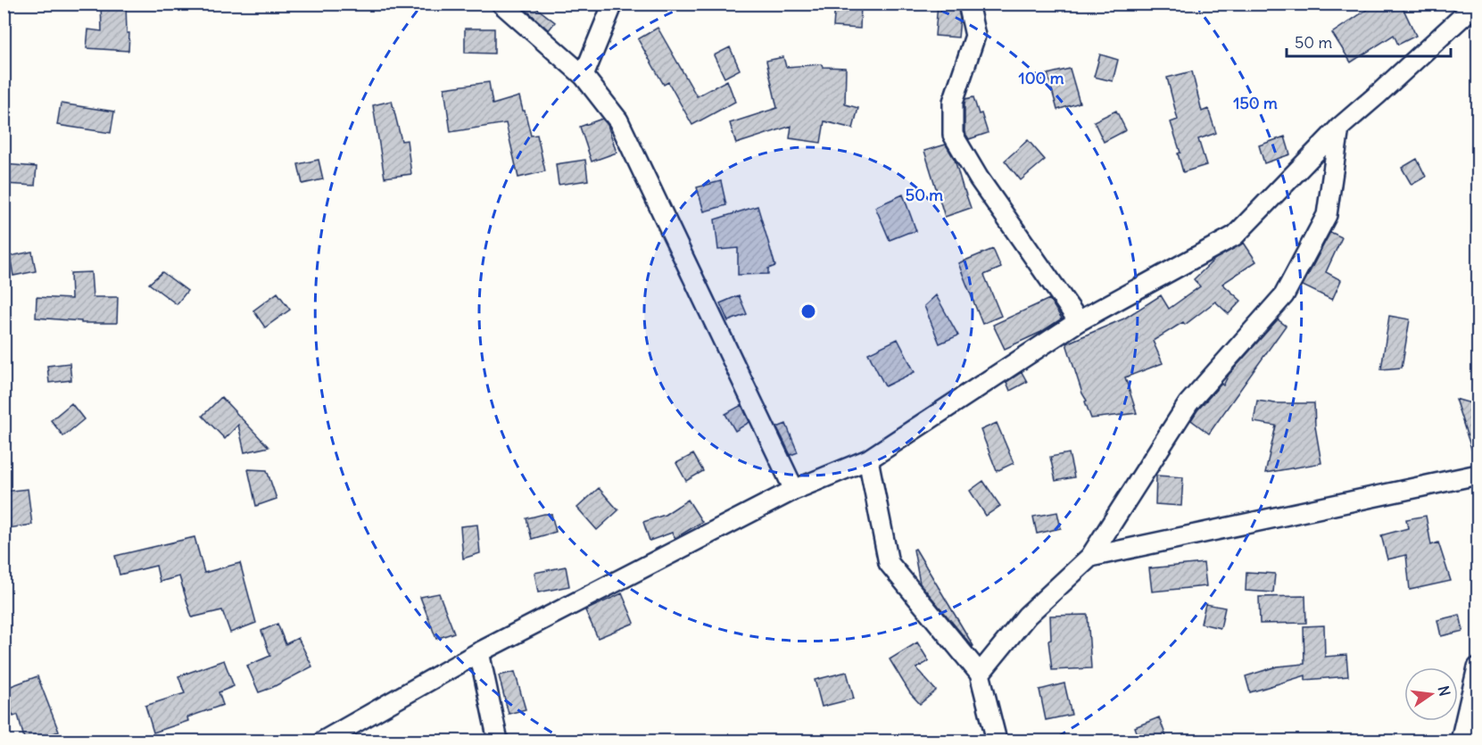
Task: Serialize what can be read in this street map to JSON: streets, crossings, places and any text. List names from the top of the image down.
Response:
{
  "scale_bar": "50 m",
  "north": "right",
  "rings": ["100 m", "150 m", "50 m"]
}
